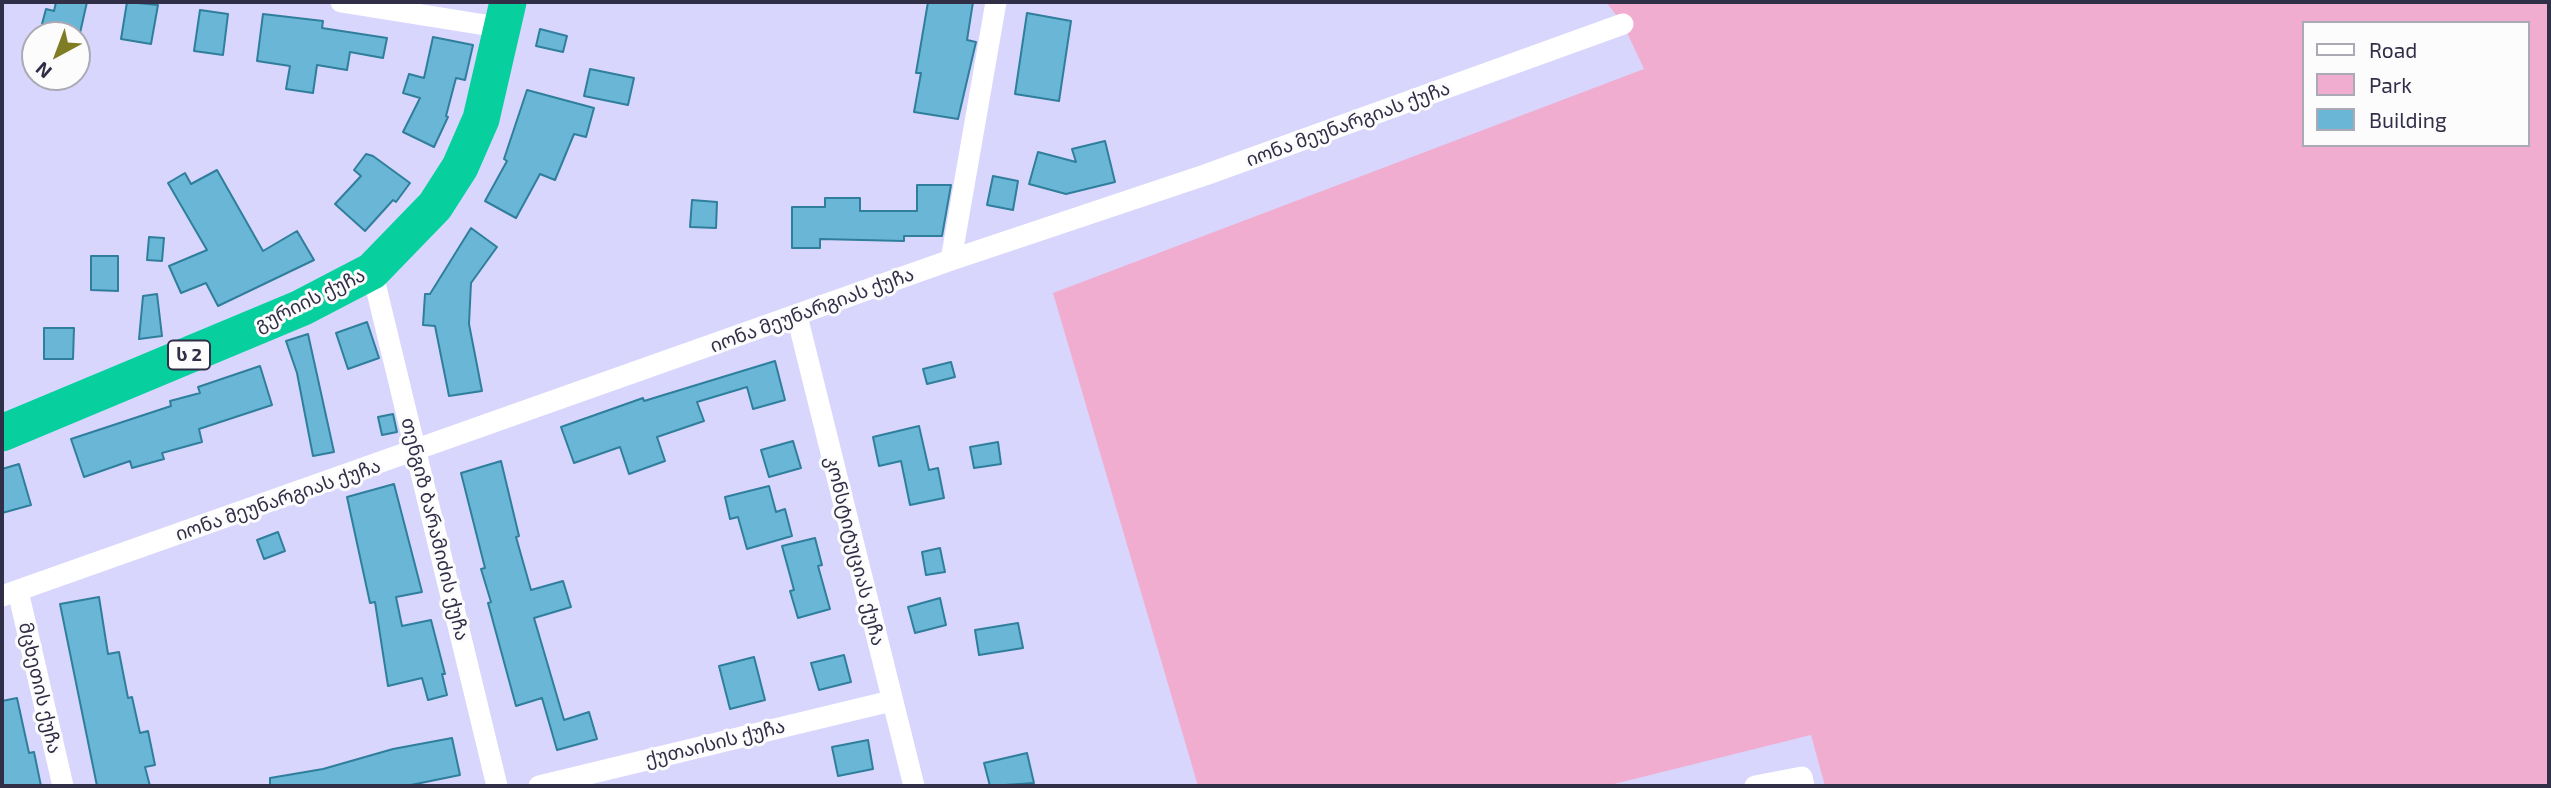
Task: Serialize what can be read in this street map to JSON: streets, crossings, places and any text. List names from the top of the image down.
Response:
{
  "streets": {
    "highway": ["გურიის ქუჩა", "ს 2"],
    "street": [
      "იონა მეუნარგიას ქუჩა",
      "თენგიზ ბარამიძის ქუჩა",
      "კონსტიტუციას ქუჩა",
      "მცხეთის ქუჩა",
      "ქუთაისის ქუჩა"
    ]
  },
  "crossings": [
    ["იონა მეუნარგიას ქუჩა", "თენგიზ ბარამიძის ქუჩა"],
    ["იონა მეუნარგიას ქუჩა", "კონსტიტუციას ქუჩა"],
    ["იონა მეუნარგიას ქუჩა", "მცხეთის ქუჩა"],
    ["გურიის ქუჩა", "თენგიზ ბარამიძის ქუჩა"],
    ["კონსტიტუციას ქუჩა", "ქუთაისის ქუჩა"]
  ],
  "legend": ["Road", "Park", "Building"],
  "north": "bottom left"
}
